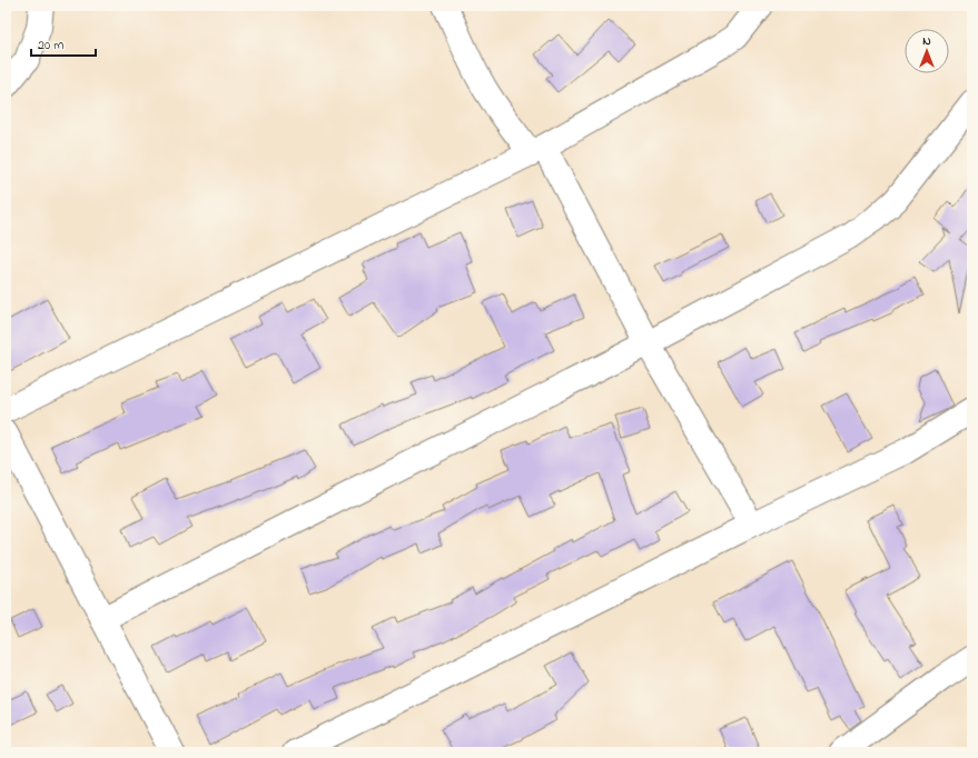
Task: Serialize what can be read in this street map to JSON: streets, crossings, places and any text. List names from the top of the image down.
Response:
{
  "scale_bar": "20 m",
  "north": "top"
}
